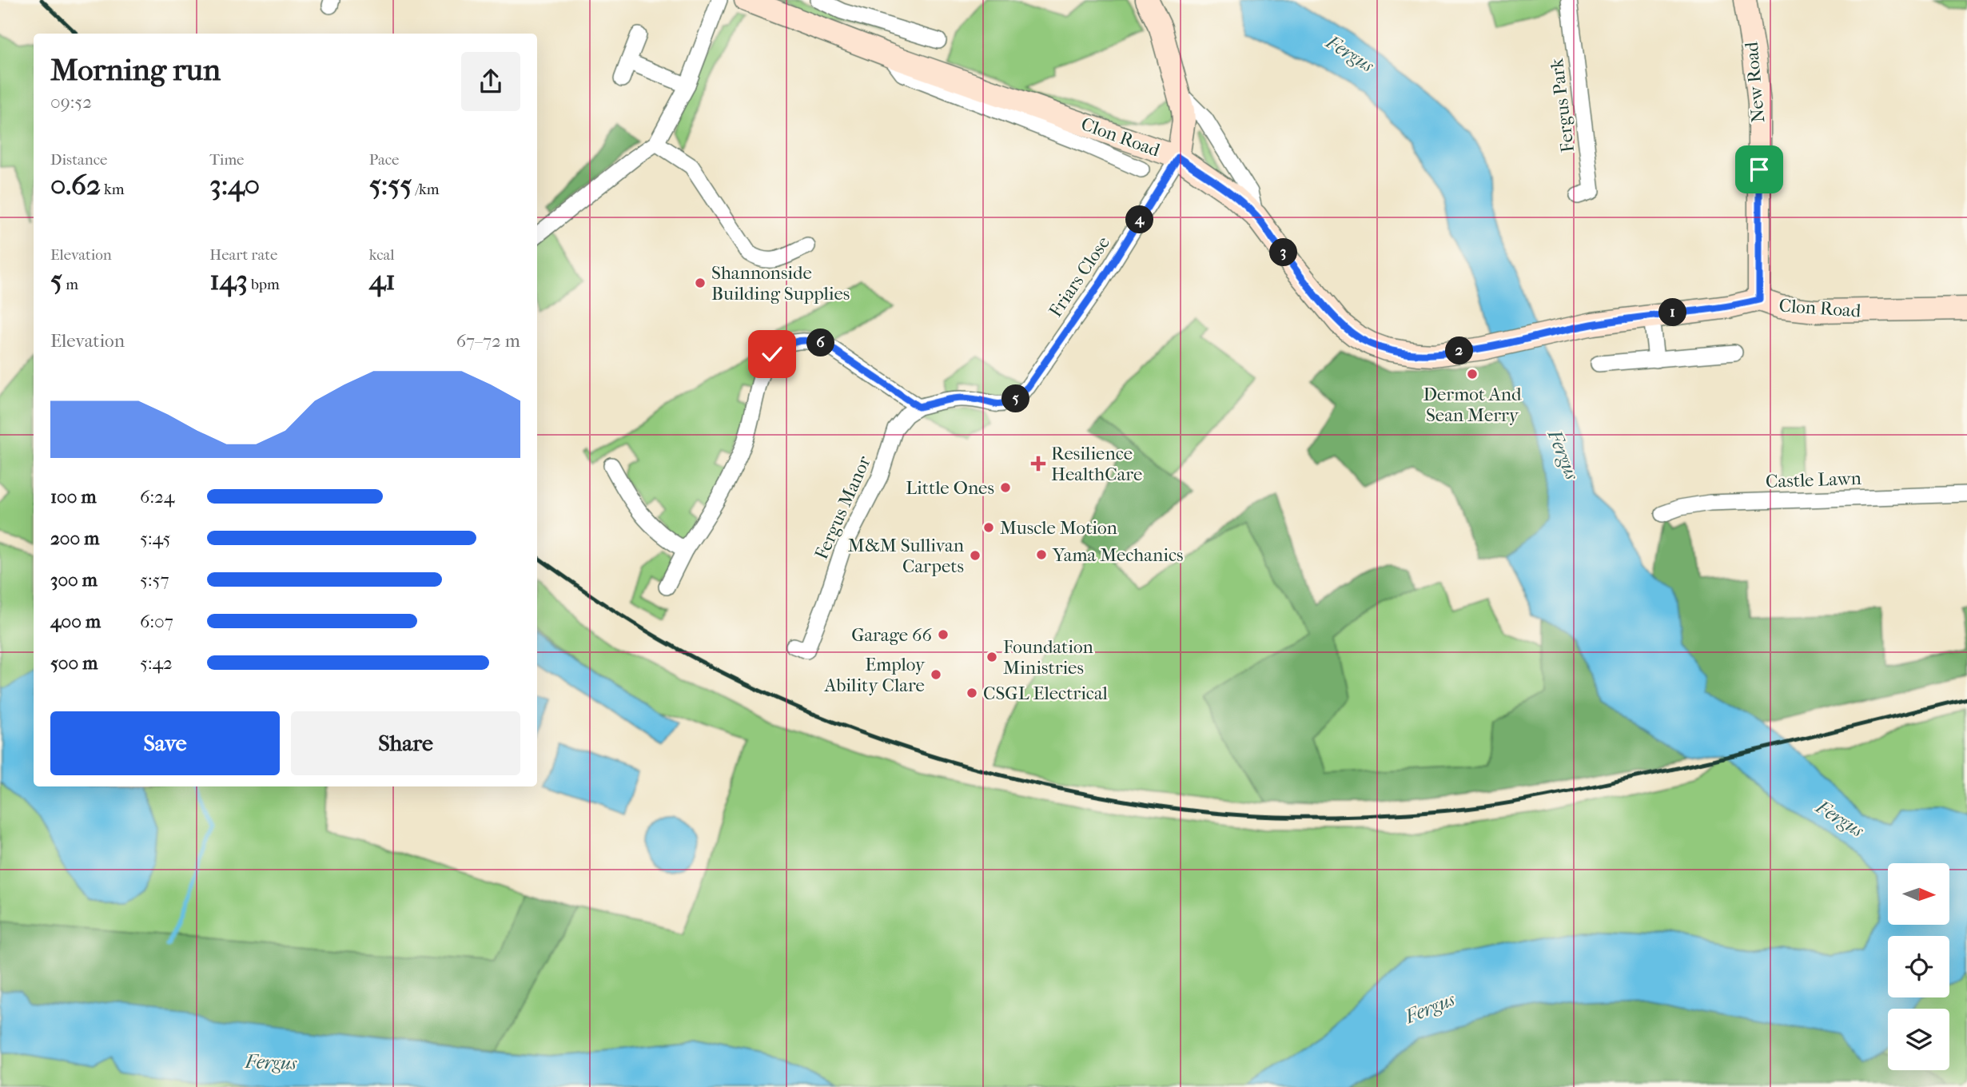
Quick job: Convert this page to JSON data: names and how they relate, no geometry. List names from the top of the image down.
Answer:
{
  "streets": {
    "main road": ["New Road", "Clon Road"],
    "street": [
      "Fergus Park",
      "Friars Close",
      "Castle Lawn",
      "Fergus Manor"
    ]
  },
  "crossings": [
    ["New Road", "Clon Road"],
    ["Clon Road", "Friars Close"],
    ["Friars Close", "Fergus Manor"]
  ],
  "water": ["Fergus"],
  "places": {
    "other": [
      "Shannonside Building Supplies",
      "Dermot And Sean Merry",
      "Little Ones",
      "Muscle Motion",
      "Yama Mechanics",
      "M&M Sullivan Carpets",
      "Garage 66",
      "Foundation Ministries",
      "Employ Ability Clare",
      "CSGL Electrical"
    ],
    "health": ["Resilience HealthCare"]
  },
  "north": "right",
  "page": {
    "heading": ["Morning run", "09:52"],
    "stats": [
      ["Distance", "0.62 km"],
      ["Time", "3:40"],
      ["Pace", "5:55 /km"],
      ["Elevation", "5 m"],
      ["Heart rate", "143 bpm"],
      ["kcal", "41"]
    ],
    "pins": [
      "4",
      "3",
      "1",
      "6",
      "2",
      "5"
    ],
    "chart": ["Elevation", "67–72 m"],
    "list": [
      {
        "name": "100 m",
        "note": "6:24"
      },
      {
        "name": "200 m",
        "note": "5:45"
      },
      {
        "name": "300 m",
        "note": "5:57"
      },
      {
        "name": "400 m",
        "note": "6:07"
      },
      {
        "name": "500 m",
        "note": "5:42"
      }
    ],
    "buttons": ["Save", "Share"]
  }
}
